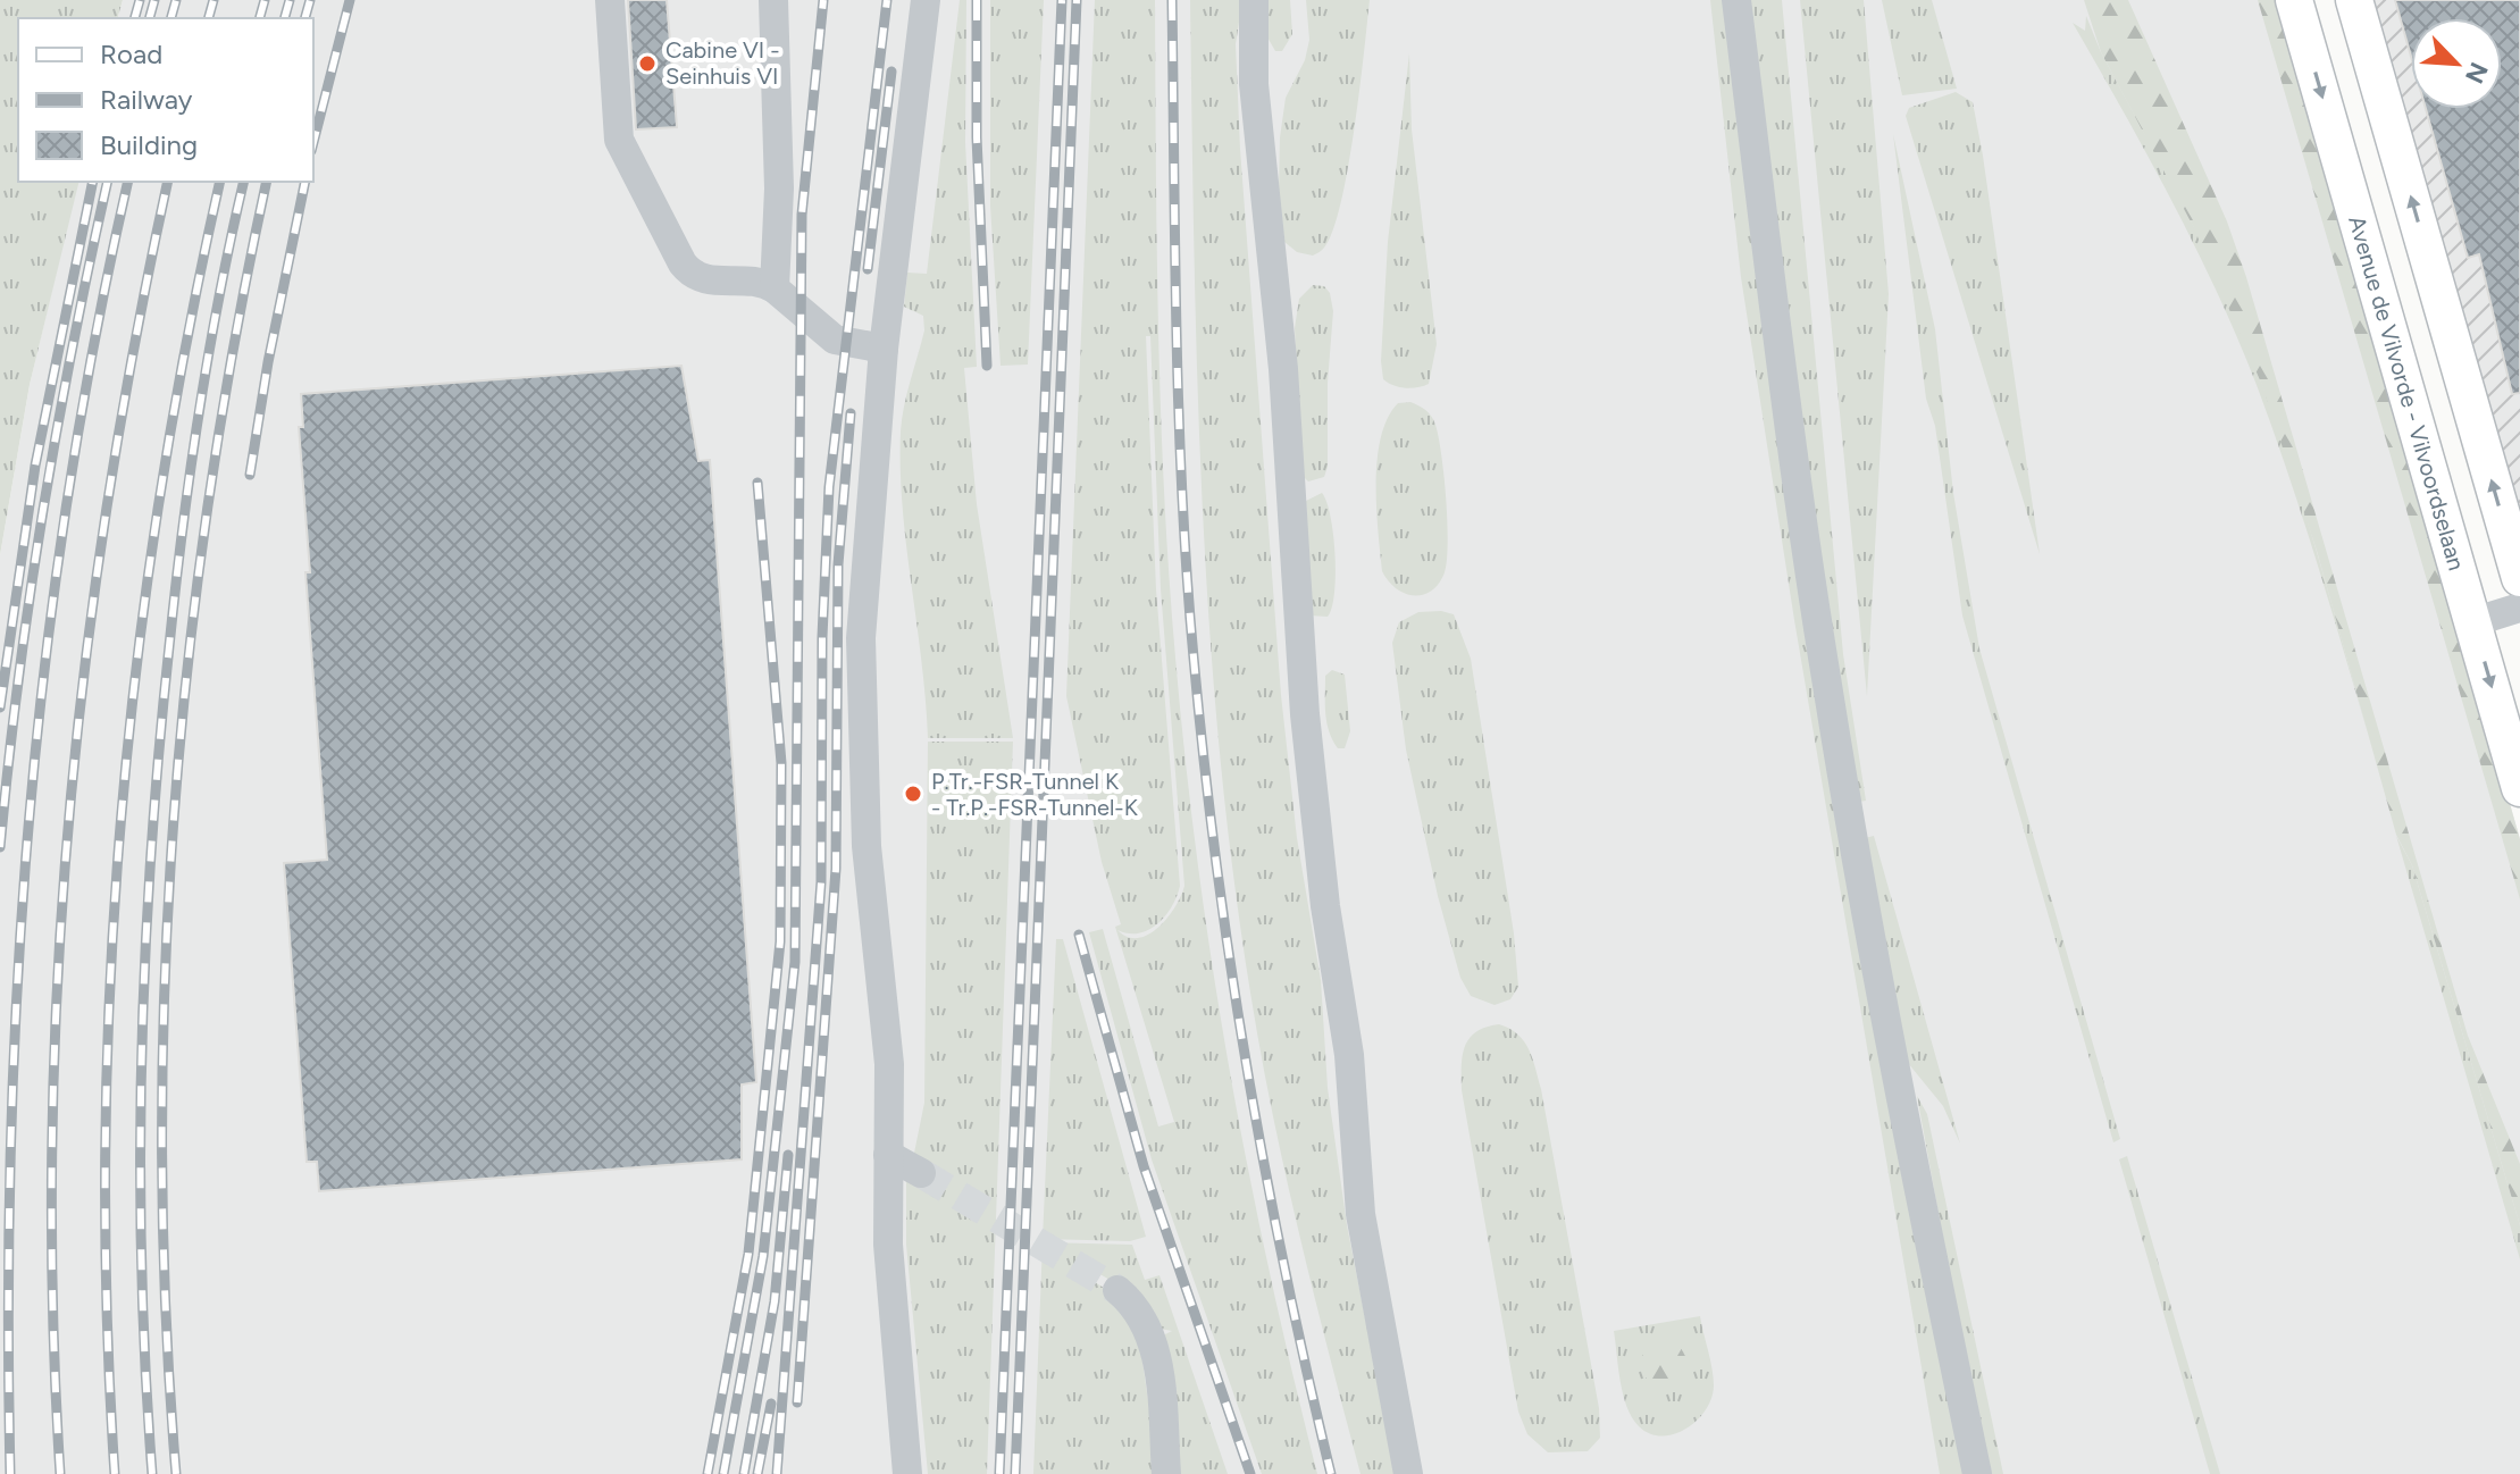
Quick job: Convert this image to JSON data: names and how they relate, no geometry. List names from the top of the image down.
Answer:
{
  "streets": {
    "main road": ["Avenue de Vilvorde - Vilvoordselaan"]
  },
  "places": ["Cabine VI - Seinhuis VI", "P.Tr.-FSR-Tunnel K - Tr.P.-FSR-Tunnel-K"],
  "legend": ["Road", "Railway", "Building"],
  "north": "bottom right"
}
